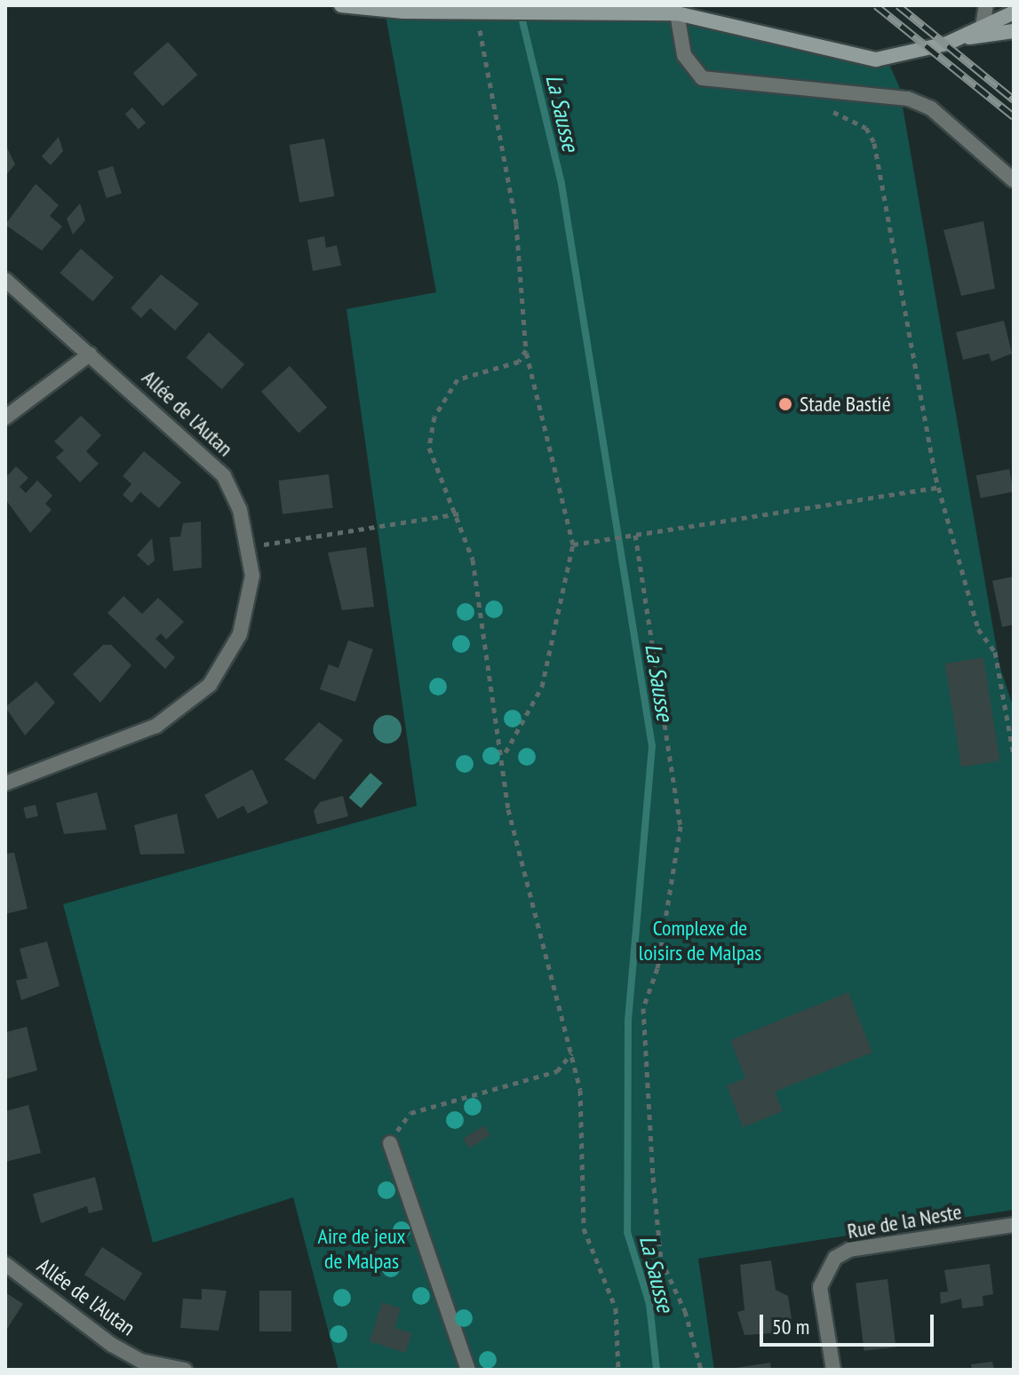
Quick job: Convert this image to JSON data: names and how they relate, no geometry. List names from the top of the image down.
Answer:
{
  "streets": {
    "street": ["Allée de l'Autan", "Rue de la Neste"]
  },
  "water": ["La Sausse"],
  "parks": ["Complexe de loisirs de Malpas", "Aire de jeux de Malpas"],
  "places": ["Stade Bastié"],
  "scale_bar": "50 m"
}
